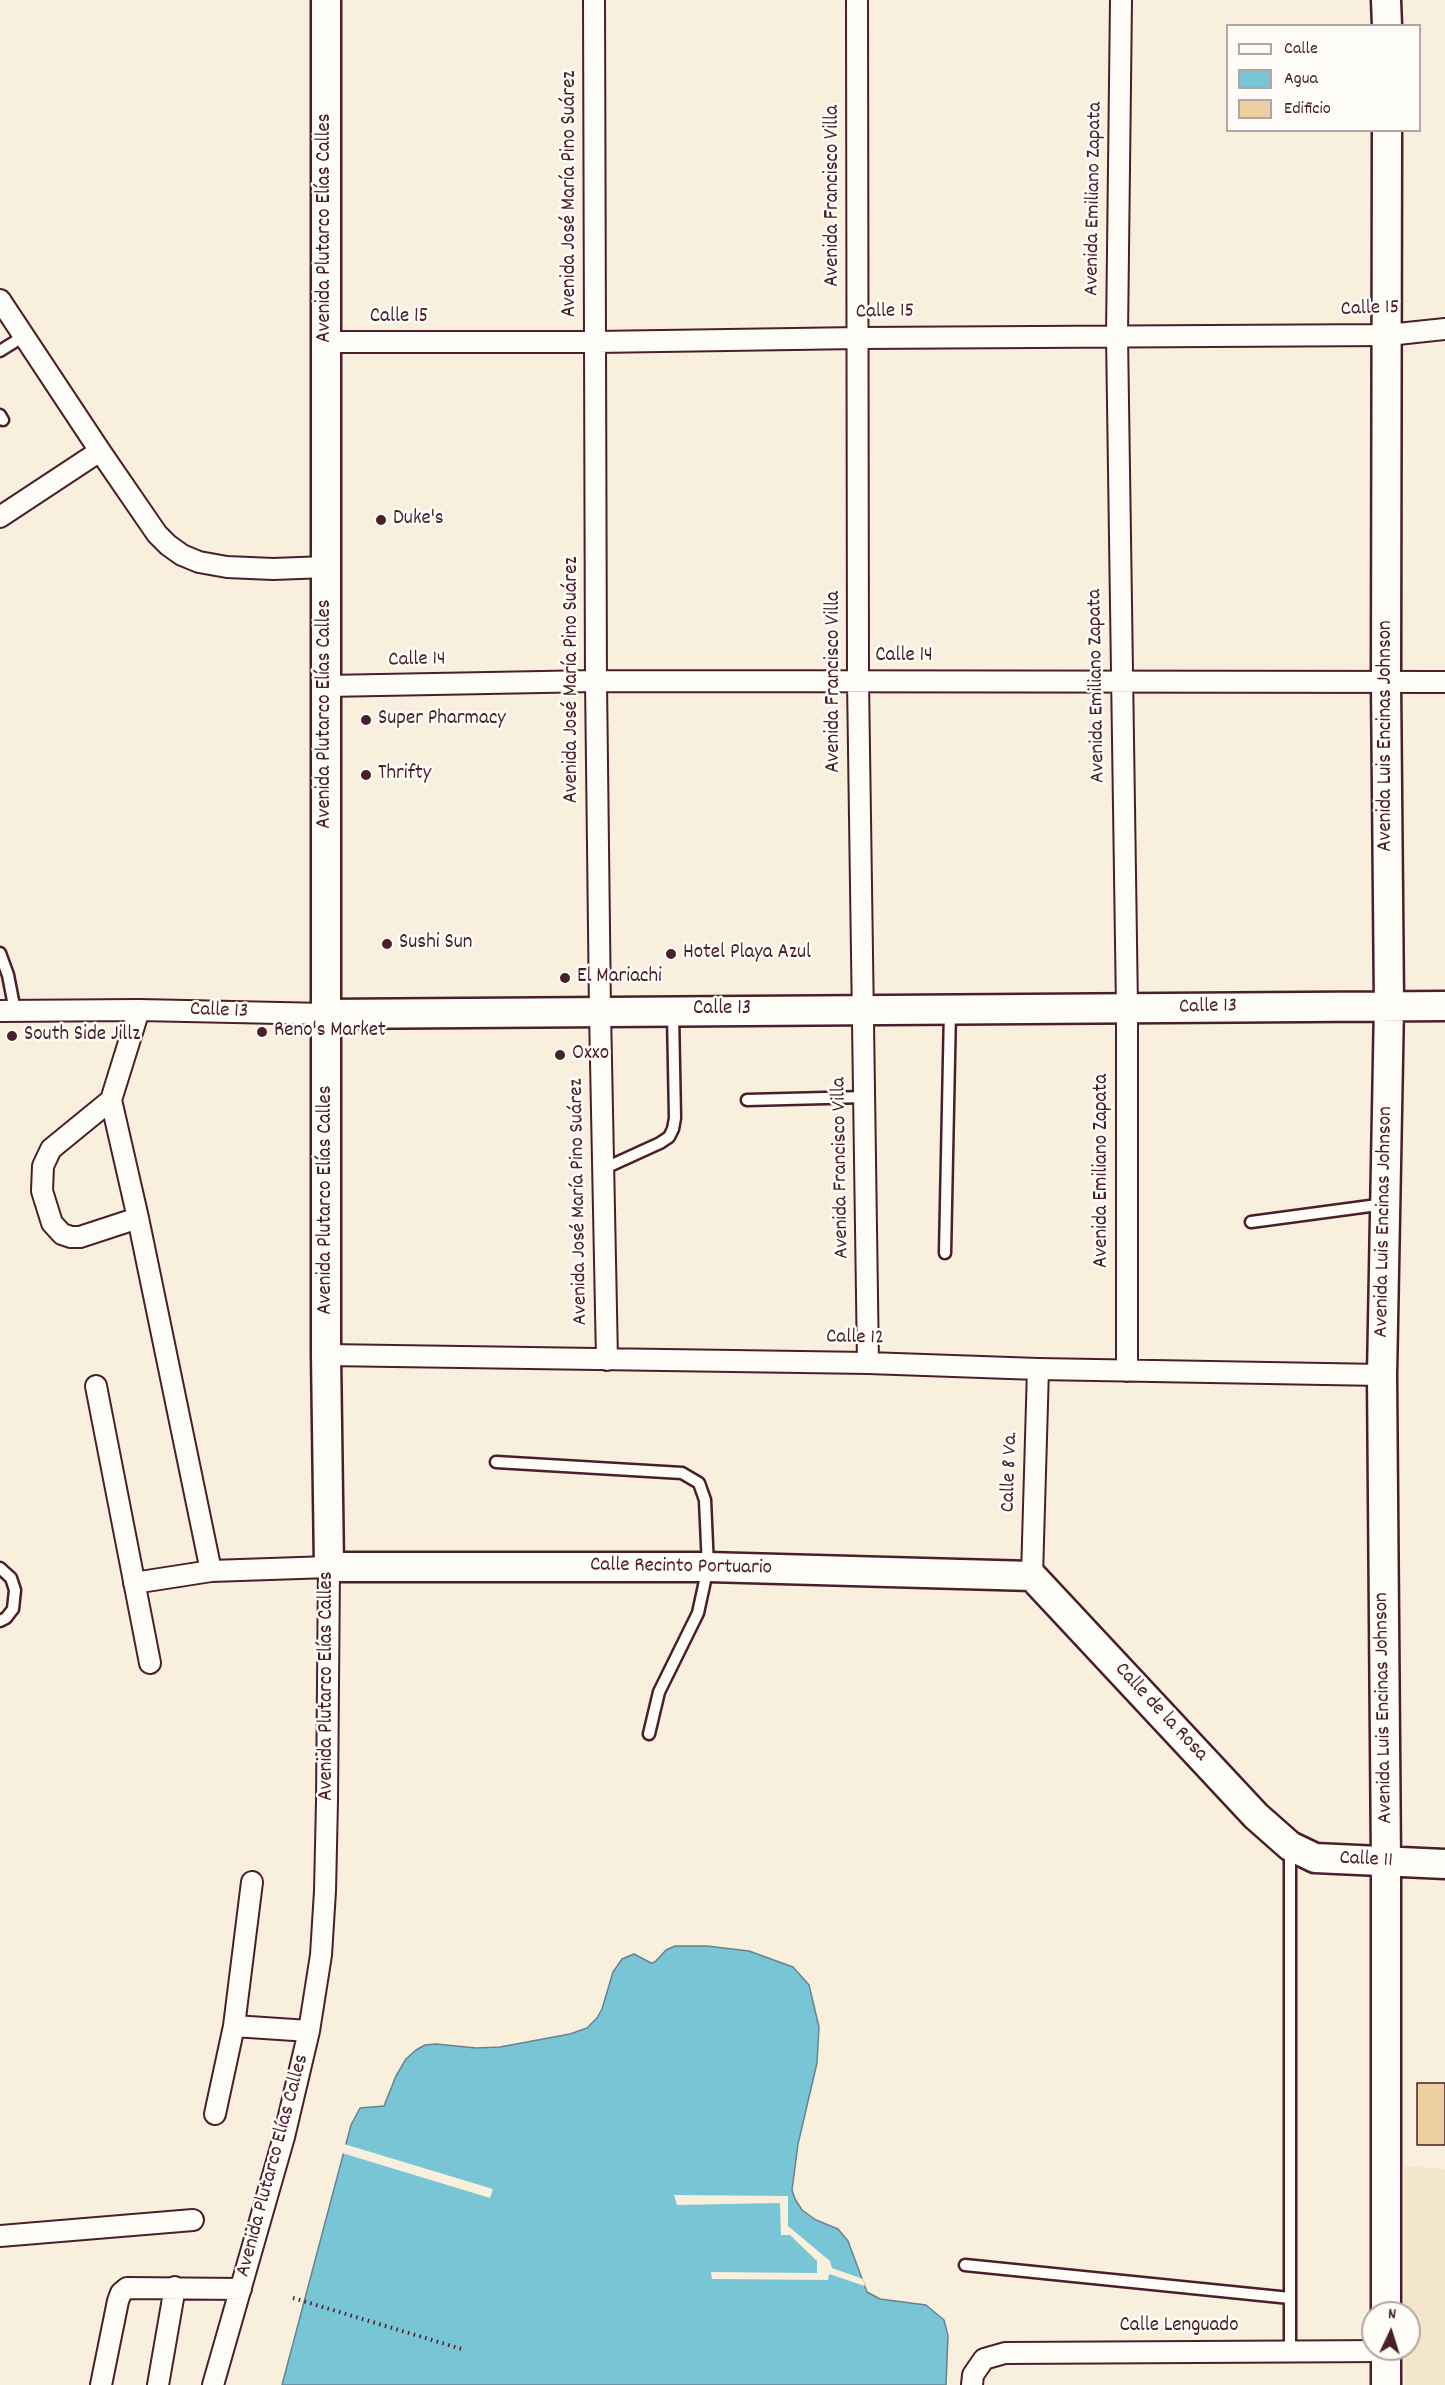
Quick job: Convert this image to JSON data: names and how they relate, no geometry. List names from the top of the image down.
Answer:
{
  "streets": {
    "street": [
      "Avenida José María Pino Suárez",
      "Avenida Francisco Villa",
      "Avenida Emiliano Zapata",
      "Avenida Plutarco Elías Calles",
      "Calle 15",
      "Calle 14",
      "Avenida Luis Encinas Johnson",
      "Calle 13",
      "Calle 12",
      "Calle 8 Va.",
      "Calle Recinto Portuario",
      "Calle de la Rosa",
      "Calle 11",
      "Calle Lenguado"
    ]
  },
  "crossings": [
    ["Avenida José María Pino Suárez", "Calle 15"],
    ["Avenida José María Pino Suárez", "Calle 14"],
    ["Avenida José María Pino Suárez", "Calle 13"],
    ["Avenida José María Pino Suárez", "Calle 12"],
    ["Avenida Francisco Villa", "Calle 15"],
    ["Avenida Francisco Villa", "Calle 14"],
    ["Avenida Francisco Villa", "Calle 13"],
    ["Avenida Francisco Villa", "Calle 12"],
    ["Avenida Emiliano Zapata", "Calle 15"],
    ["Avenida Emiliano Zapata", "Calle 14"],
    ["Avenida Emiliano Zapata", "Calle 13"],
    ["Avenida Emiliano Zapata", "Calle 12"],
    ["Avenida Plutarco Elías Calles", "Calle 15"],
    ["Avenida Plutarco Elías Calles", "Calle 14"],
    ["Avenida Plutarco Elías Calles", "Calle 13"],
    ["Avenida Plutarco Elías Calles", "Calle 12"],
    ["Avenida Plutarco Elías Calles", "Calle Recinto Portuario"],
    ["Calle 15", "Avenida Luis Encinas Johnson"],
    ["Calle 14", "Avenida Luis Encinas Johnson"],
    ["Avenida Luis Encinas Johnson", "Calle 13"],
    ["Avenida Luis Encinas Johnson", "Calle 12"],
    ["Avenida Luis Encinas Johnson", "Calle 11"],
    ["Calle 12", "Calle 8 Va."],
    ["Calle 8 Va.", "Calle Recinto Portuario"],
    ["Calle 8 Va.", "Calle de la Rosa"],
    ["Calle Recinto Portuario", "Calle de la Rosa"],
    ["Calle de la Rosa", "Calle 11"]
  ],
  "places": [
    "Duke's",
    "Super Pharmacy",
    "Thrifty",
    "Sushi Sun",
    "Hotel Playa Azul",
    "El Mariachi",
    "Reno's Market",
    "South Side Jillz",
    "Oxxo"
  ],
  "legend": ["Calle", "Agua", "Edificio"],
  "north": "top"
}
